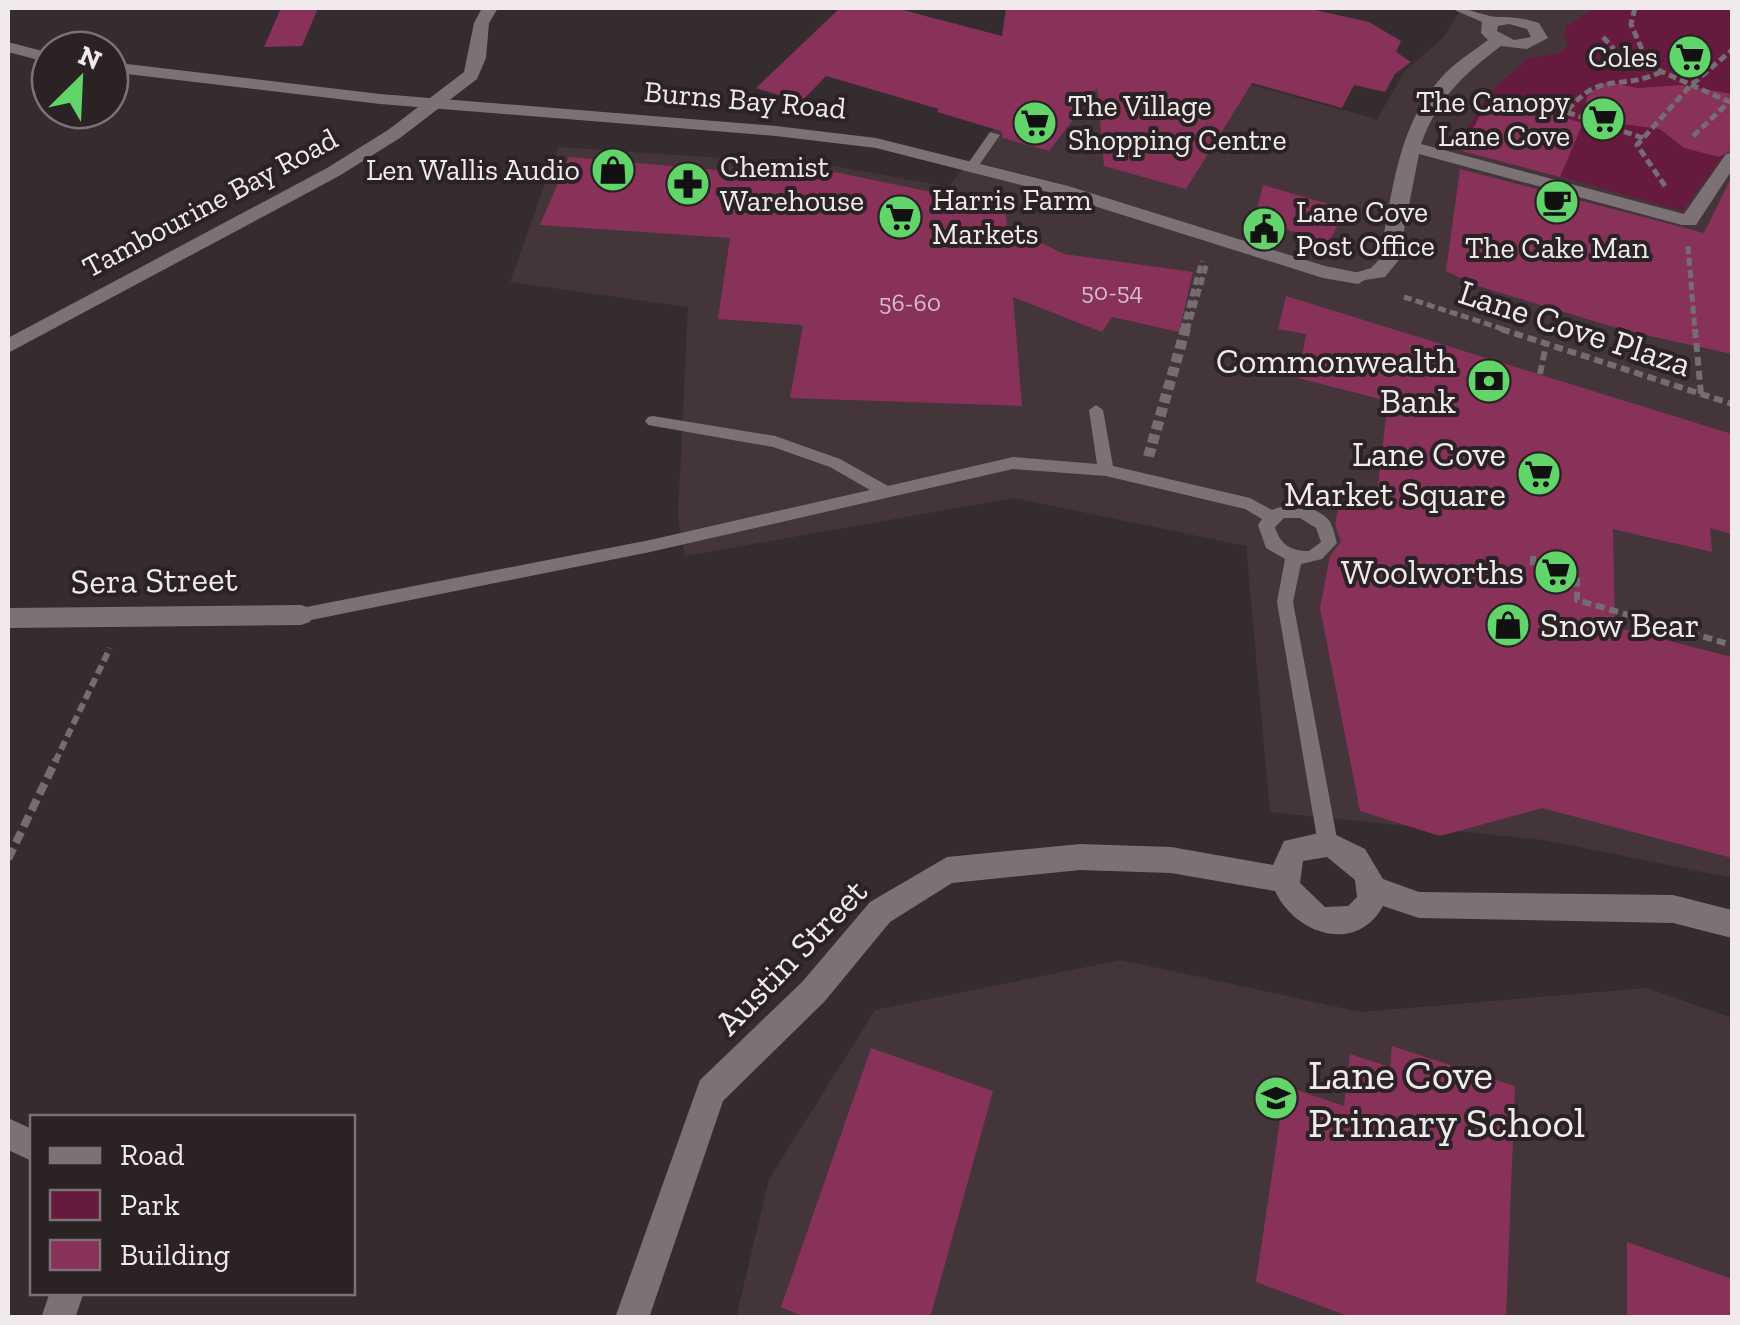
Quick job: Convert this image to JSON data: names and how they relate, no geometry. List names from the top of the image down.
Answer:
{
  "streets": {
    "street": [
      "Burns Bay Road",
      "Tambourine Bay Road",
      "Sera Street",
      "Austin Street"
    ],
    "path": ["Lane Cove Plaza"]
  },
  "crossings": [
    ["Burns Bay Road", "Tambourine Bay Road"]
  ],
  "places": {
    "supermarket": [
      "Coles",
      "The Canopy Lane Cove",
      "The Village Shopping Centre",
      "Harris Farm Markets",
      "Lane Cove Market Square",
      "Woolworths"
    ],
    "shop": ["Len Wallis Audio", "Snow Bear"],
    "pharmacy": ["Chemist Warehouse"],
    "cafe": ["The Cake Man"],
    "public building": ["Lane Cove Post Office"],
    "bank": ["Commonwealth Bank"],
    "school or university": ["Lane Cove Primary School"]
  },
  "house_numbers": ["50-54", "56-60"],
  "legend": ["Road", "Park", "Building"],
  "north": "top right"
}
